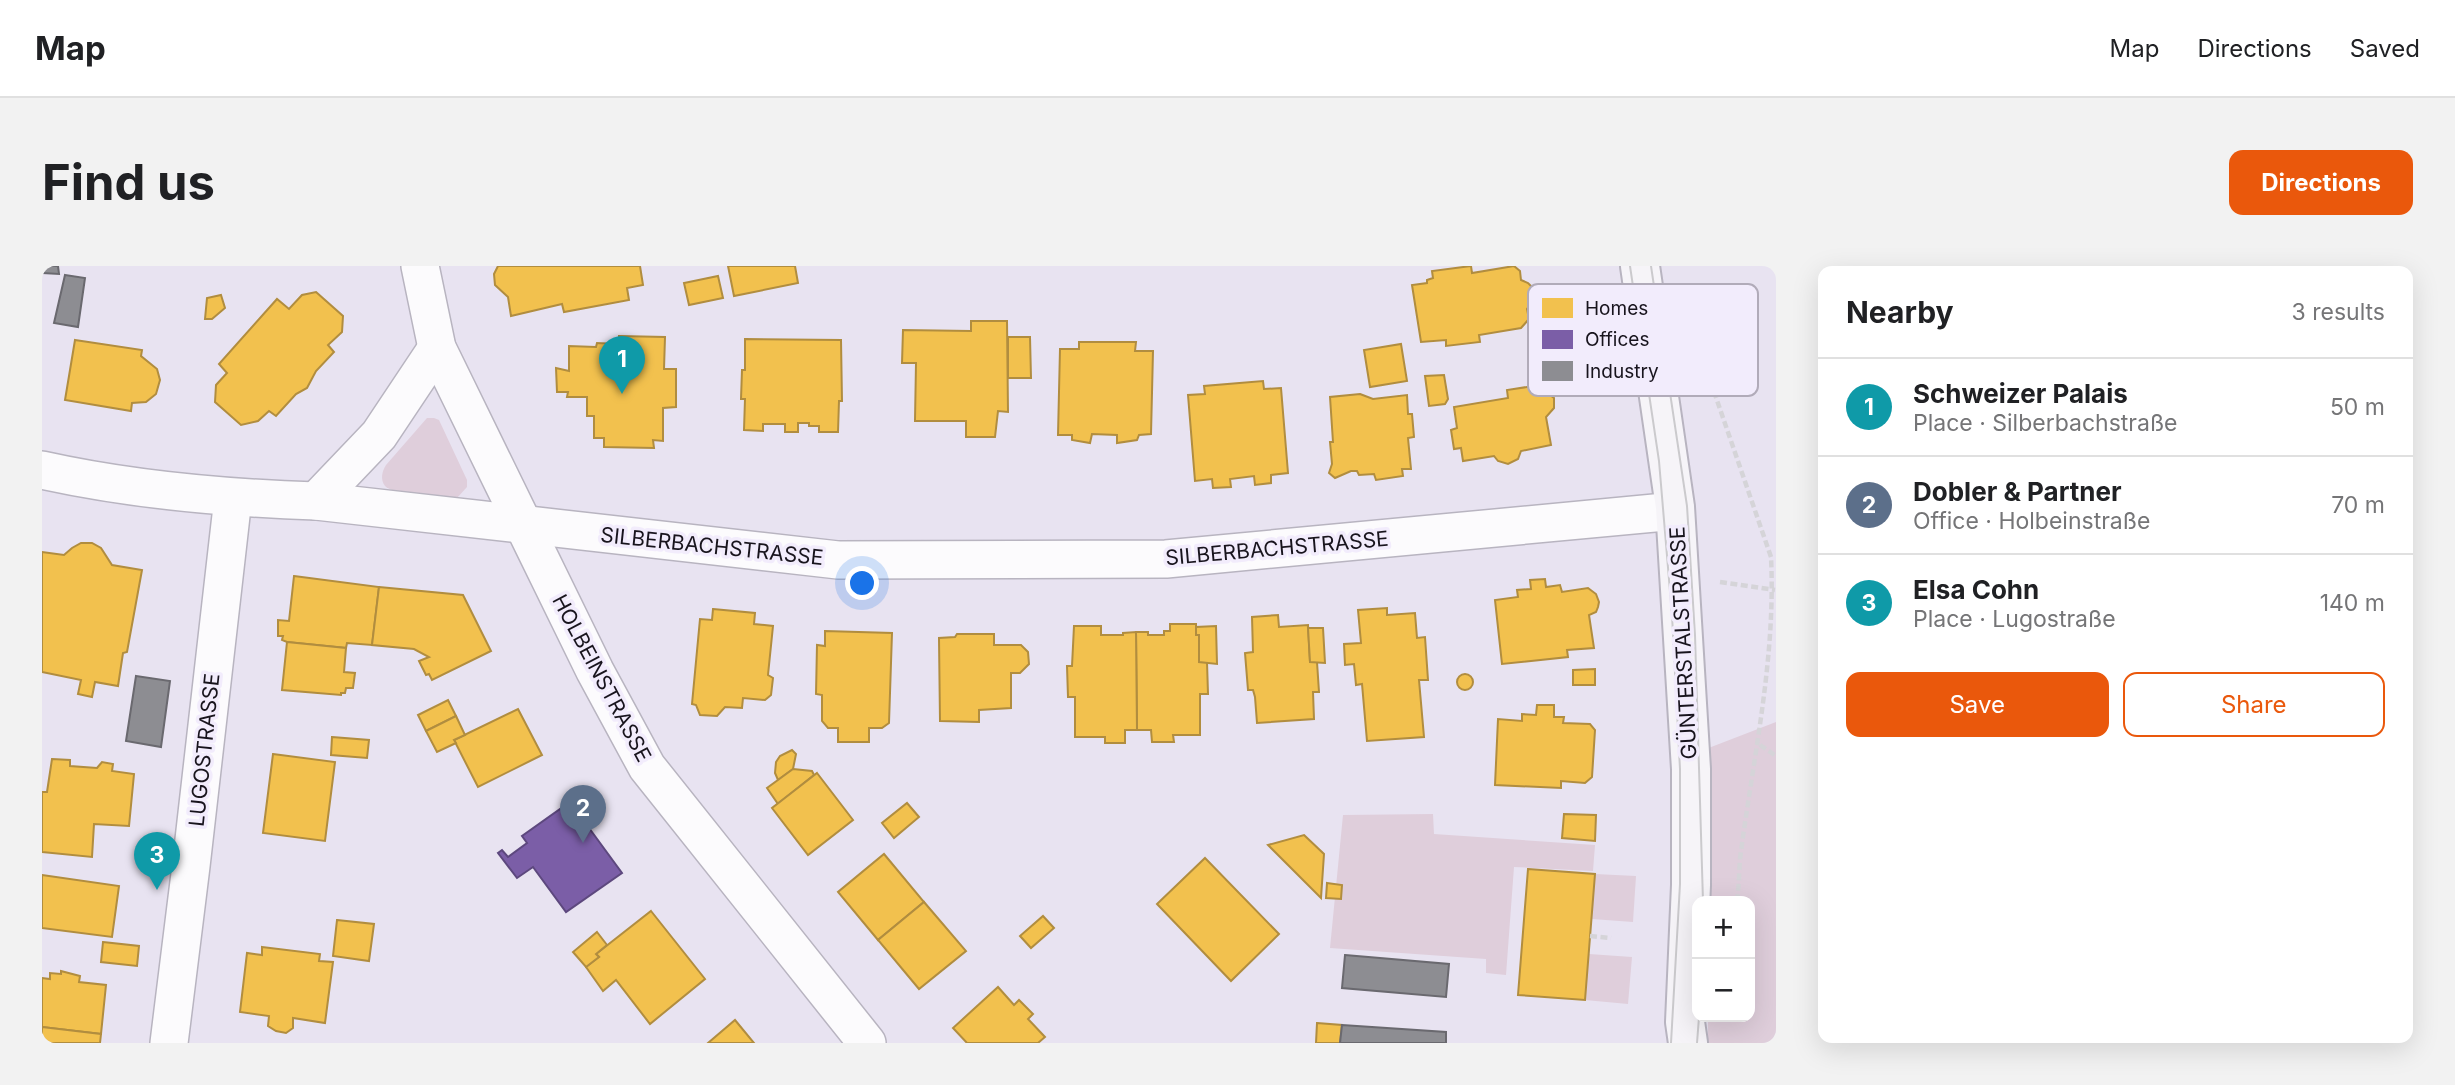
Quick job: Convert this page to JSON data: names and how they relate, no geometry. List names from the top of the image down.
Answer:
{
  "streets": {
    "main road": ["GÜNTERSTALSTRASSE"],
    "street": ["SILBERBACHSTRASSE", "HOLBEINSTRASSE", "LUGOSTRASSE"]
  },
  "crossings": [
    ["SILBERBACHSTRASSE", "GÜNTERSTALSTRASSE"],
    ["SILBERBACHSTRASSE", "HOLBEINSTRASSE"],
    ["SILBERBACHSTRASSE", "LUGOSTRASSE"]
  ],
  "legend": ["Homes", "Offices", "Industry"],
  "page": {
    "header": "Map",
    "nav": ["Map", "Directions", "Saved"],
    "buttons": [
      "Directions",
      ["Save", "Share"]
    ],
    "title": "Find us",
    "heading": ["Nearby", "3 results"],
    "pins": ["1", "2", "3"],
    "list": [
      {
        "mark": "1",
        "name": "Schweizer Palais",
        "note": "Place · Silberbachstraße",
        "value": "50 m"
      },
      {
        "mark": "2",
        "name": "Dobler & Partner",
        "note": "Office · Holbeinstraße",
        "value": "70 m"
      },
      {
        "mark": "3",
        "name": "Elsa Cohn",
        "note": "Place · Lugostraße",
        "value": "140 m"
      }
    ],
    "map_buttons": ["+", "−"]
  }
}
